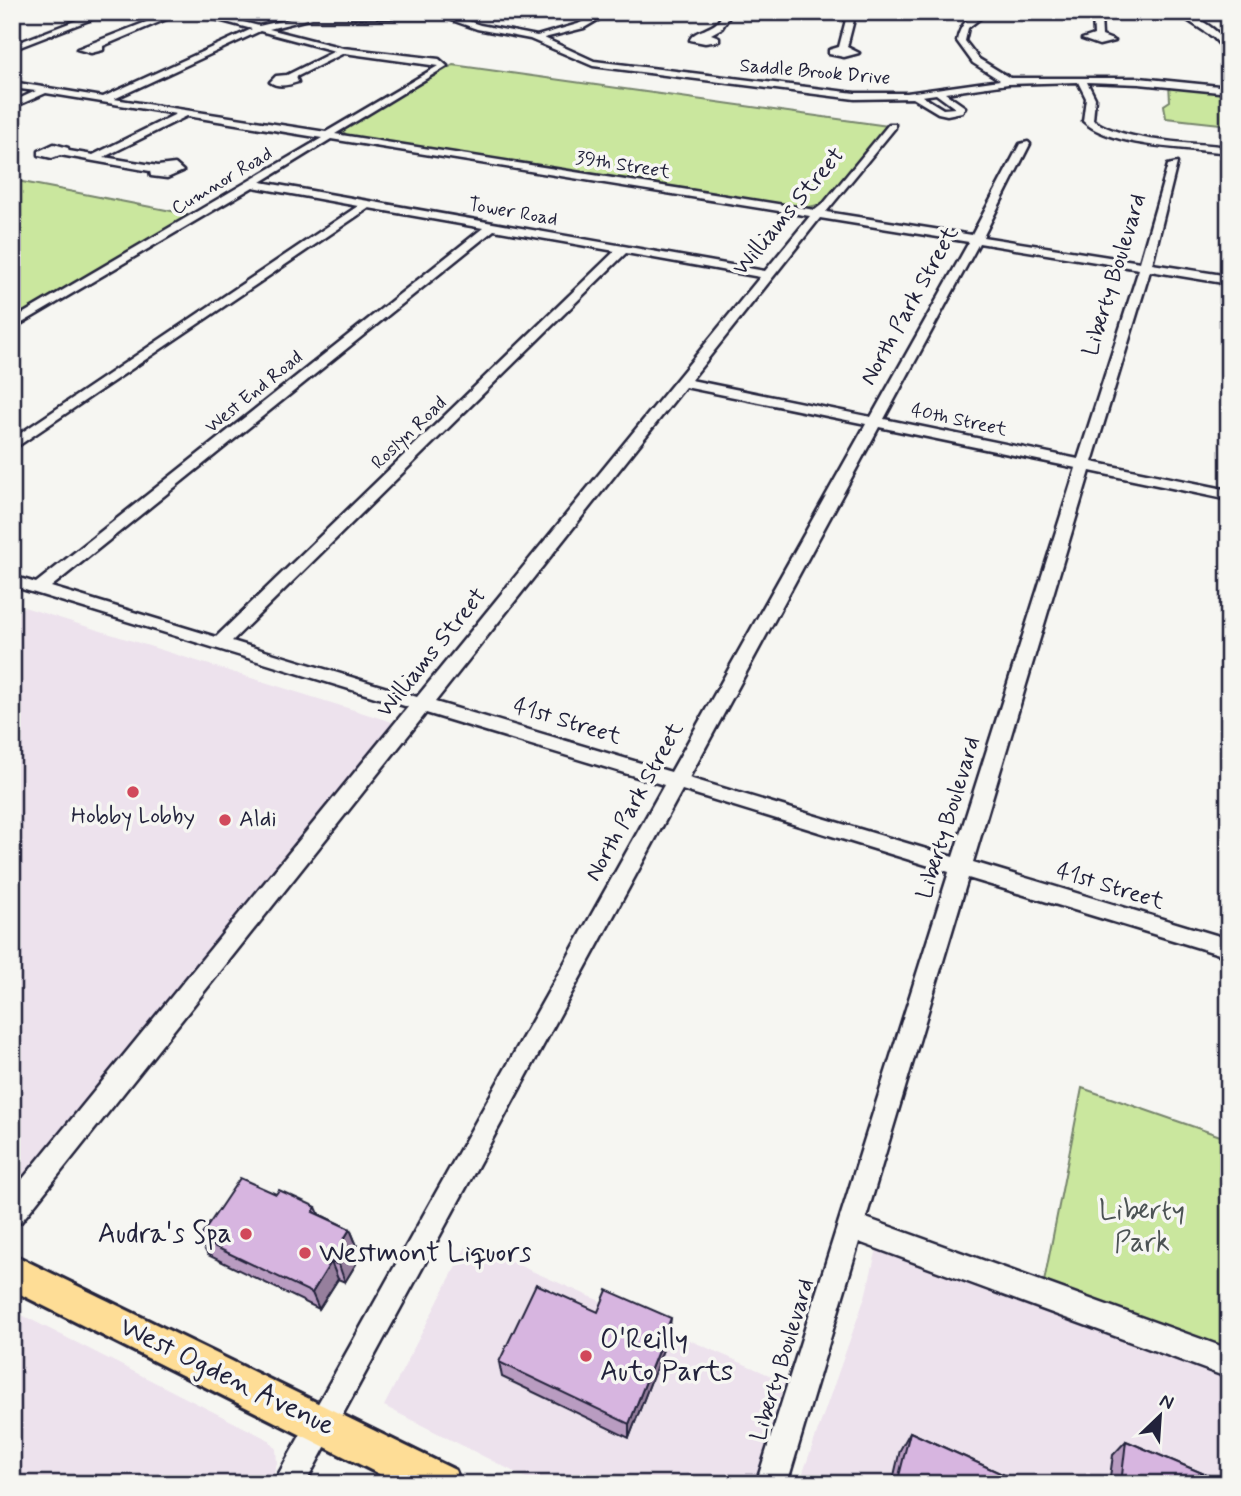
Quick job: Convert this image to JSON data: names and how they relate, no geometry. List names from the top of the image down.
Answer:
{
  "streets": {
    "main road": ["West Ogden Avenue"],
    "street": [
      "Saddle Brook Drive",
      "39th Street",
      "Cumnor Road",
      "Tower Road",
      "Williams Street",
      "Liberty Boulevard",
      "North Park Street",
      "West End Road",
      "40th Street",
      "Roslyn Road",
      "41st Street"
    ]
  },
  "crossings": [
    ["39th Street", "Cumnor Road"],
    ["39th Street", "Williams Street"],
    ["39th Street", "Liberty Boulevard"],
    ["39th Street", "North Park Street"],
    ["Cumnor Road", "Tower Road"],
    ["Tower Road", "Williams Street"],
    ["Tower Road", "West End Road"],
    ["Tower Road", "Roslyn Road"],
    ["Williams Street", "40th Street"],
    ["Williams Street", "41st Street"],
    ["Liberty Boulevard", "40th Street"],
    ["Liberty Boulevard", "41st Street"],
    ["North Park Street", "40th Street"],
    ["North Park Street", "41st Street"],
    ["North Park Street", "West Ogden Avenue"],
    ["West End Road", "41st Street"],
    ["Roslyn Road", "41st Street"]
  ],
  "parks": ["Liberty Park"],
  "places": [
    "Hobby Lobby",
    "Aldi",
    "Audra's Spa",
    "Westmont Liquors",
    "O'Reilly Auto Parts"
  ],
  "north": "top right"
}
